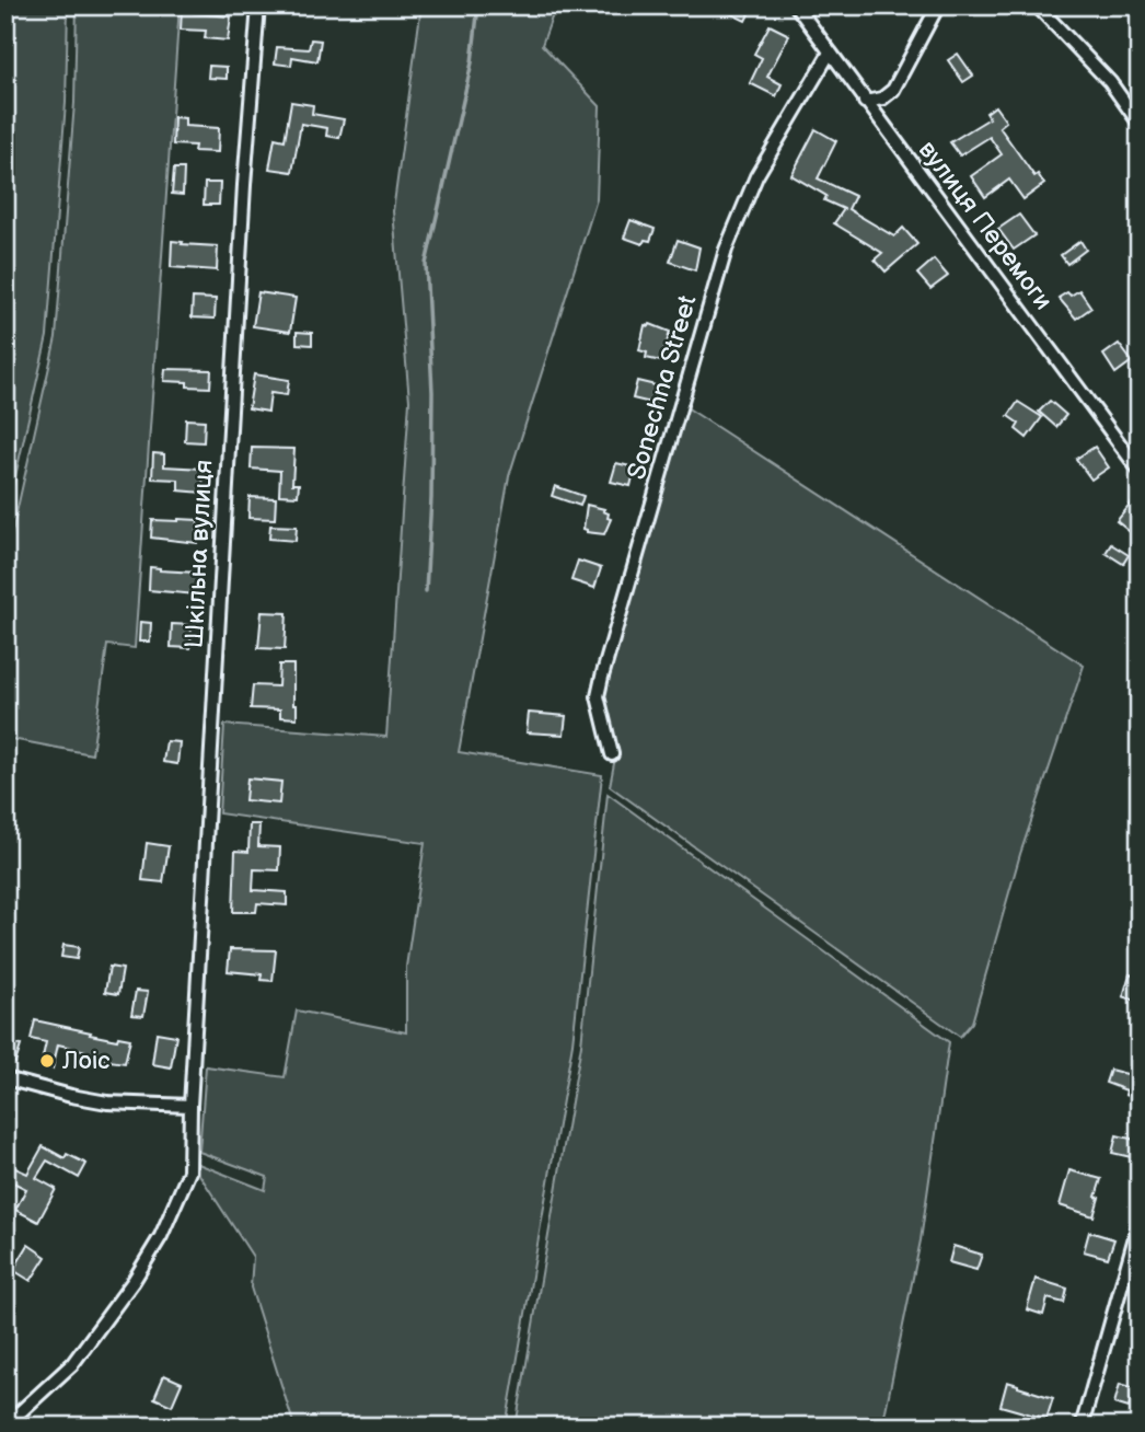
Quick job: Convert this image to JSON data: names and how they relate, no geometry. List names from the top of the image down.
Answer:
{
  "streets": {
    "street": ["вулиця Перемоги", "Sonechna Street", "Шкільна вулиця"]
  },
  "crossings": [
    ["вулиця Перемоги", "Sonechna Street"]
  ],
  "places": ["Лоіс"]
}
